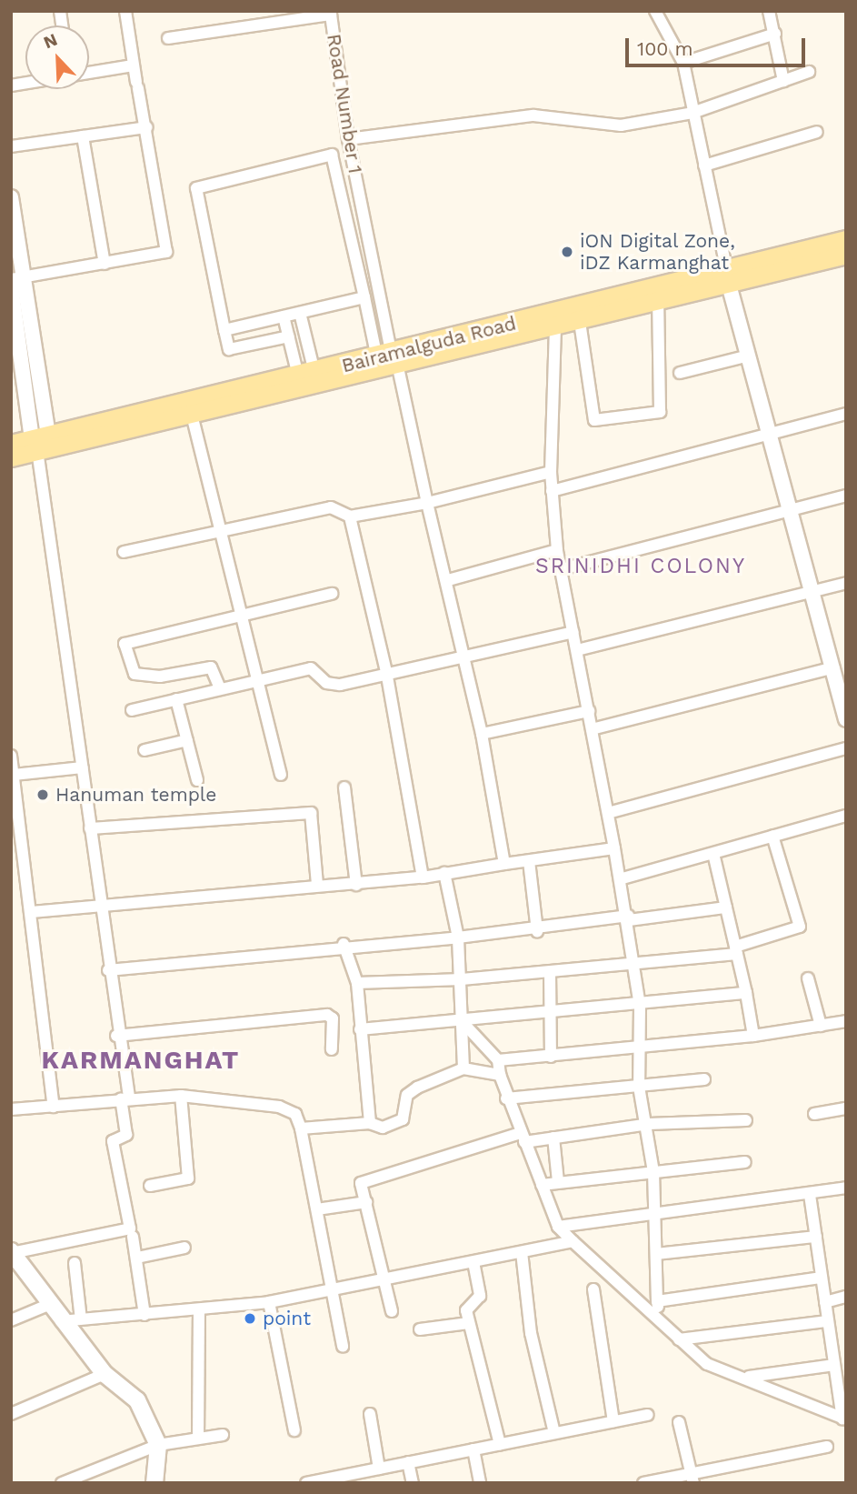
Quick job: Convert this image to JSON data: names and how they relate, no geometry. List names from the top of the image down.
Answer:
{
  "streets": {
    "main road": ["Bairamalguda Road"],
    "street": ["Road Number 1"]
  },
  "crossings": [
    ["Road Number 1", "Bairamalguda Road"]
  ],
  "districts": ["SRINIDHI COLONY", "KARMANGHAT"],
  "places": ["iON Digital Zone, iDZ Karmanghat", "Hanuman temple", "point"],
  "scale_bar": "100 m",
  "north": "top left"
}
